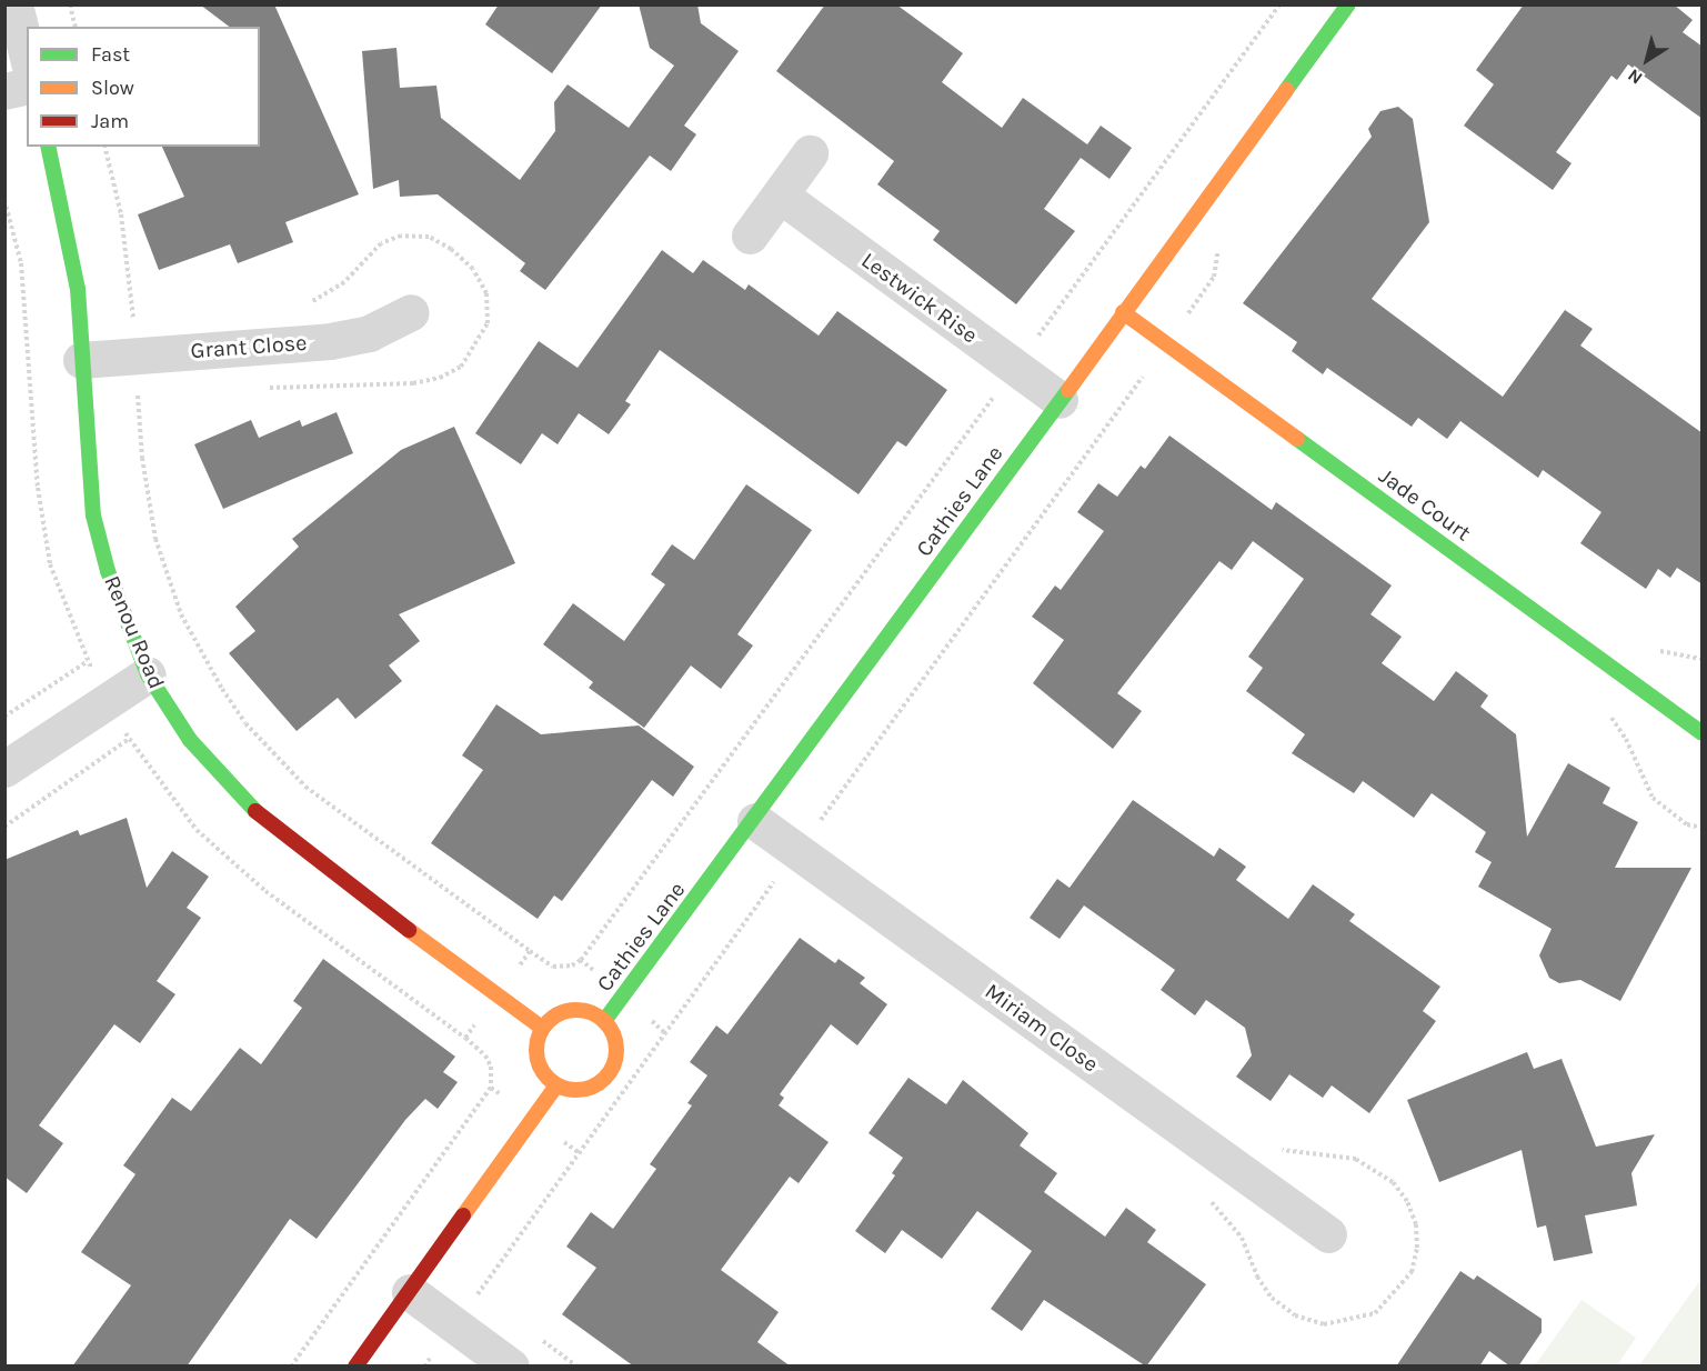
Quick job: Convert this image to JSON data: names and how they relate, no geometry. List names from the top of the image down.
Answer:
{
  "streets": {
    "street": [
      "Lestwick Rise",
      "Grant Close",
      "Cathies Lane",
      "Jade Court",
      "Renou Road",
      "Miriam Close"
    ]
  },
  "crossings": [
    ["Lestwick Rise", "Cathies Lane"],
    ["Grant Close", "Renou Road"],
    ["Cathies Lane", "Jade Court"],
    ["Cathies Lane", "Renou Road"],
    ["Cathies Lane", "Miriam Close"]
  ],
  "legend": ["Fast", "Slow", "Jam"],
  "north": "bottom left"
}
